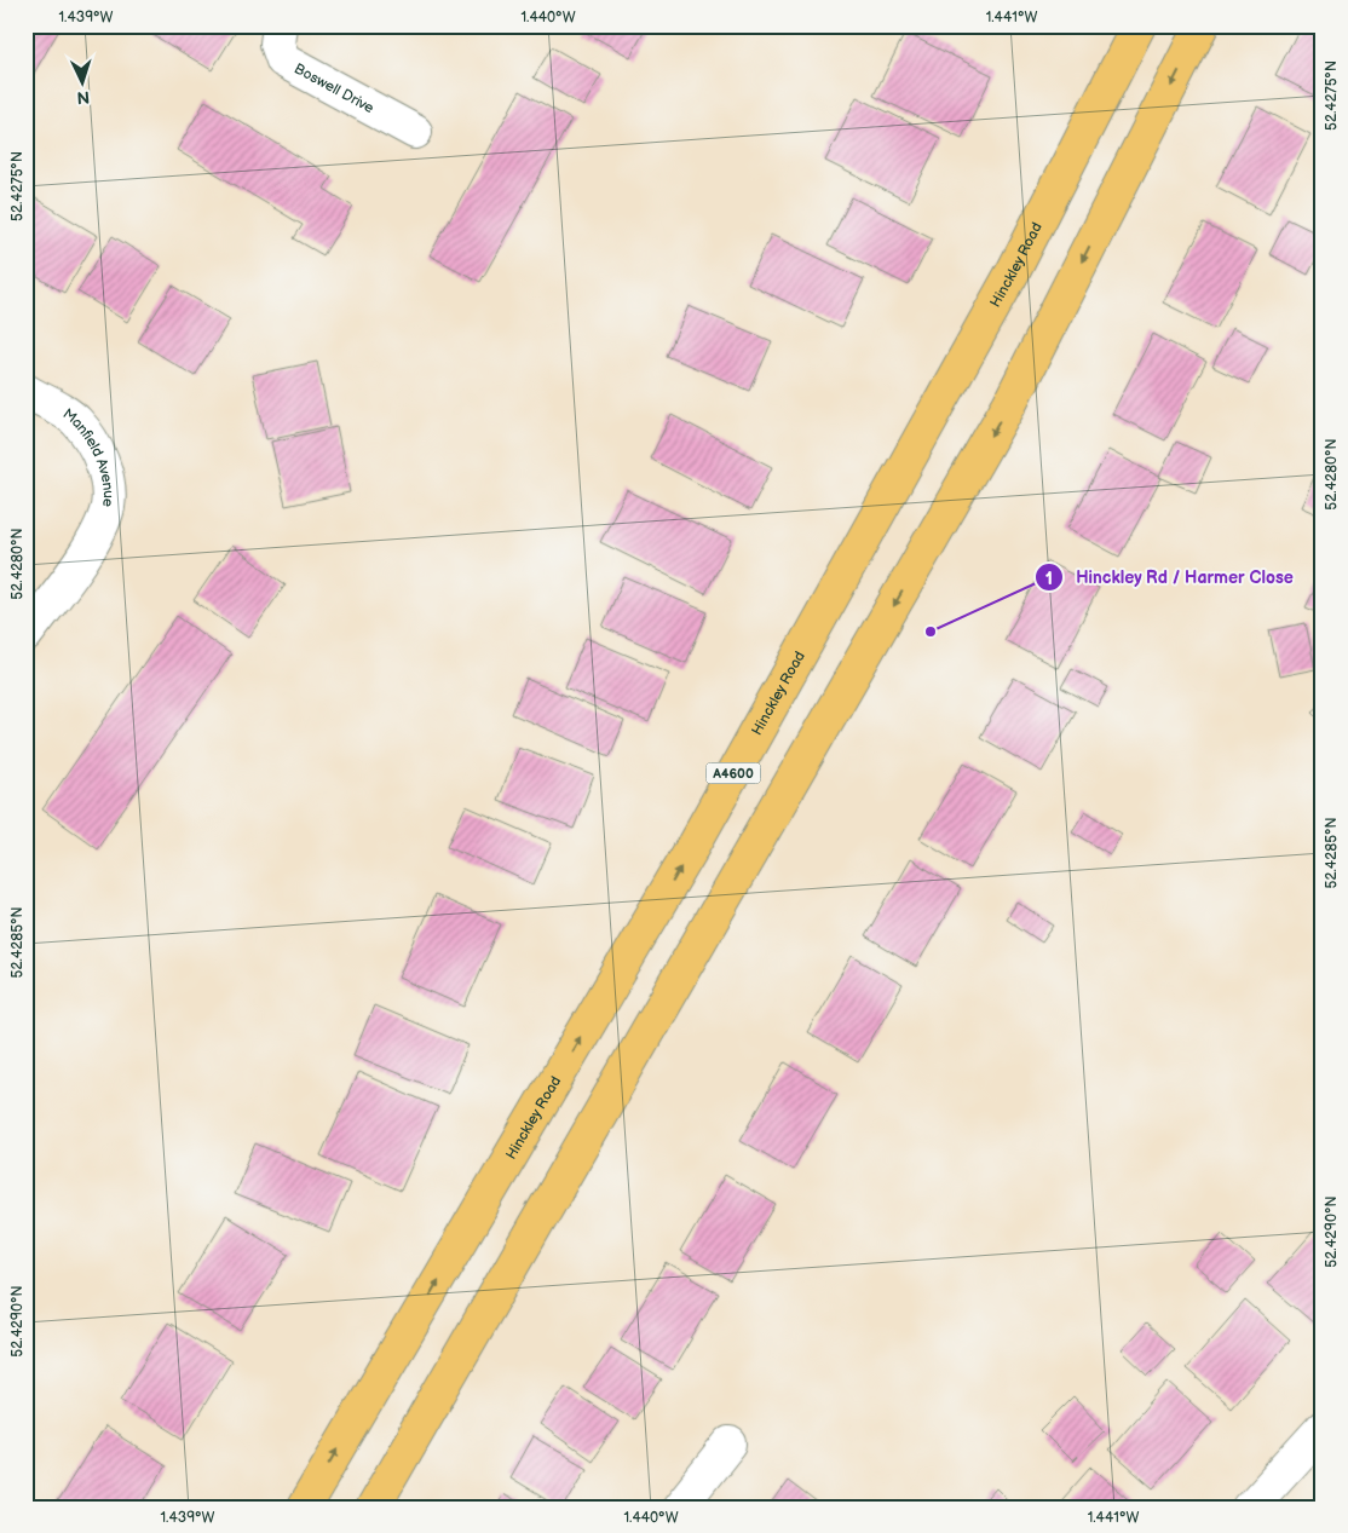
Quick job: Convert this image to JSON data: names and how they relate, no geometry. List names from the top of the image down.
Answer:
{
  "streets": {
    "highway": ["Hinckley Road", "A4600"],
    "street": ["Boswell Drive", "Manfield Avenue"]
  },
  "places": ["Hinckley Rd / Harmer Close"],
  "north": "bottom",
  "coordinates": [
    "1.439°W",
    "1.440°W",
    "1.441°W",
    "52.4275°N",
    "52.4280°N",
    "52.4285°N",
    "52.4290°N"
  ]
}
